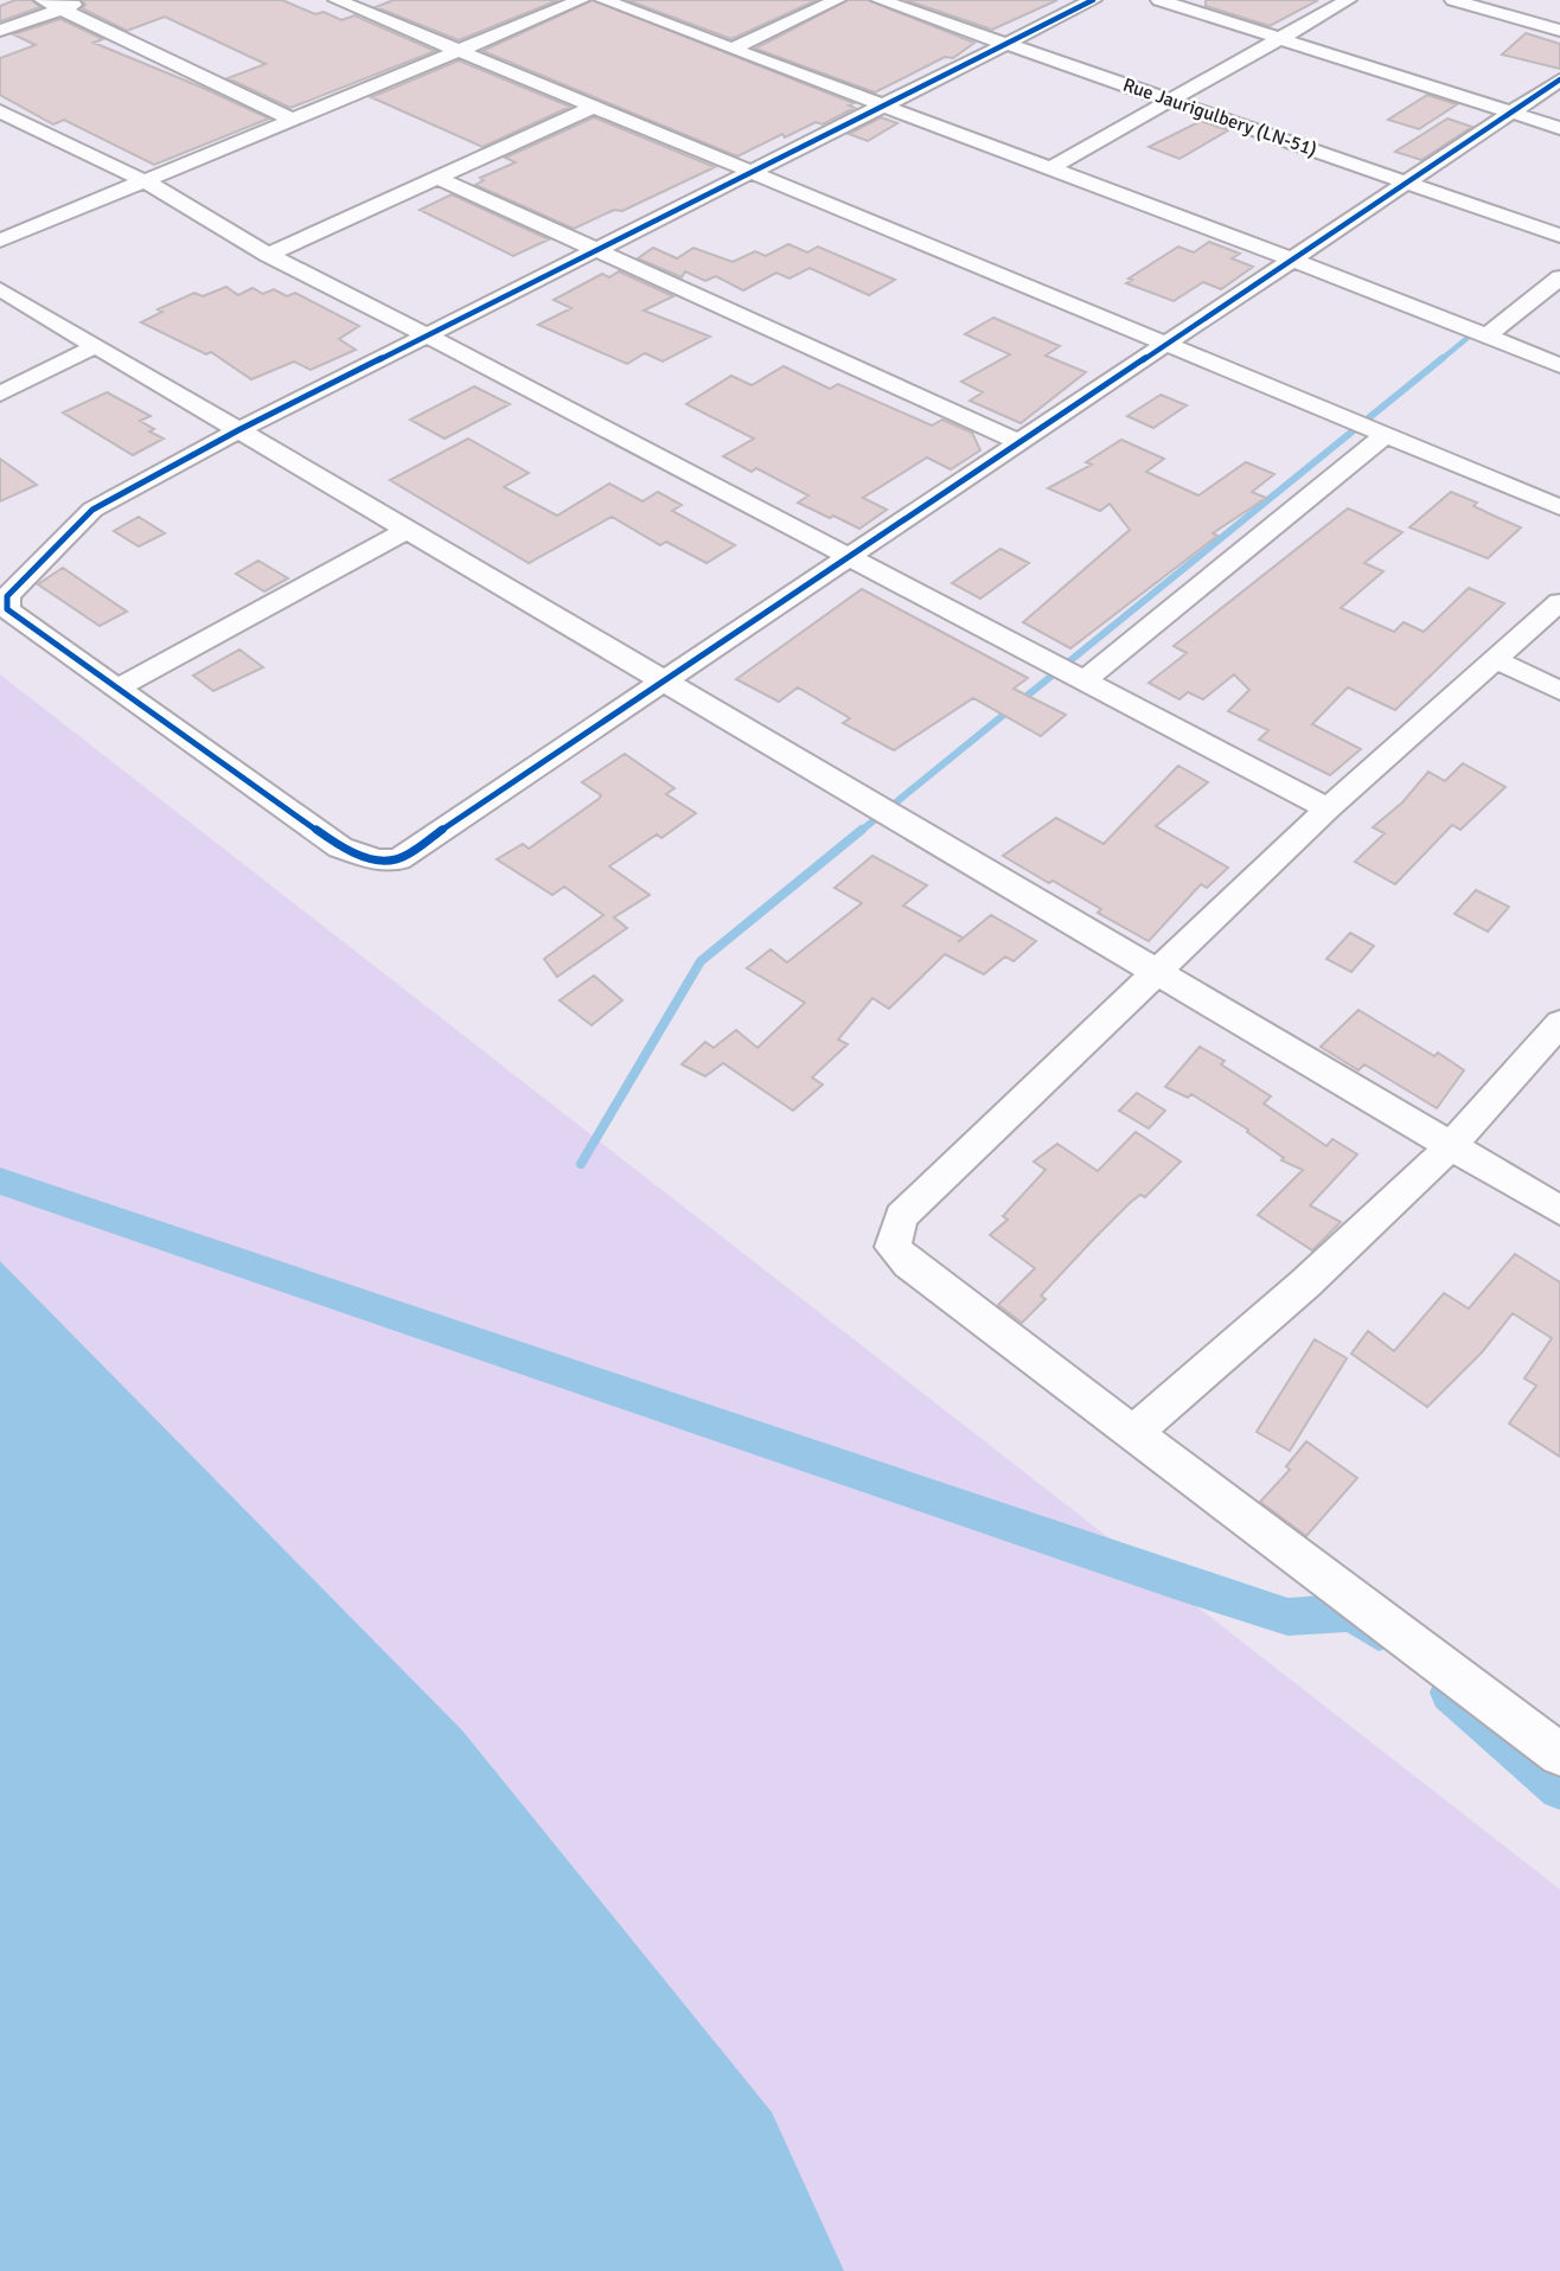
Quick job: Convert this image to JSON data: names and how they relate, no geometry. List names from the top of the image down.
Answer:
{
  "streets": {
    "street": ["Rue Jaurigulbery (LN-51)"]
  }
}
